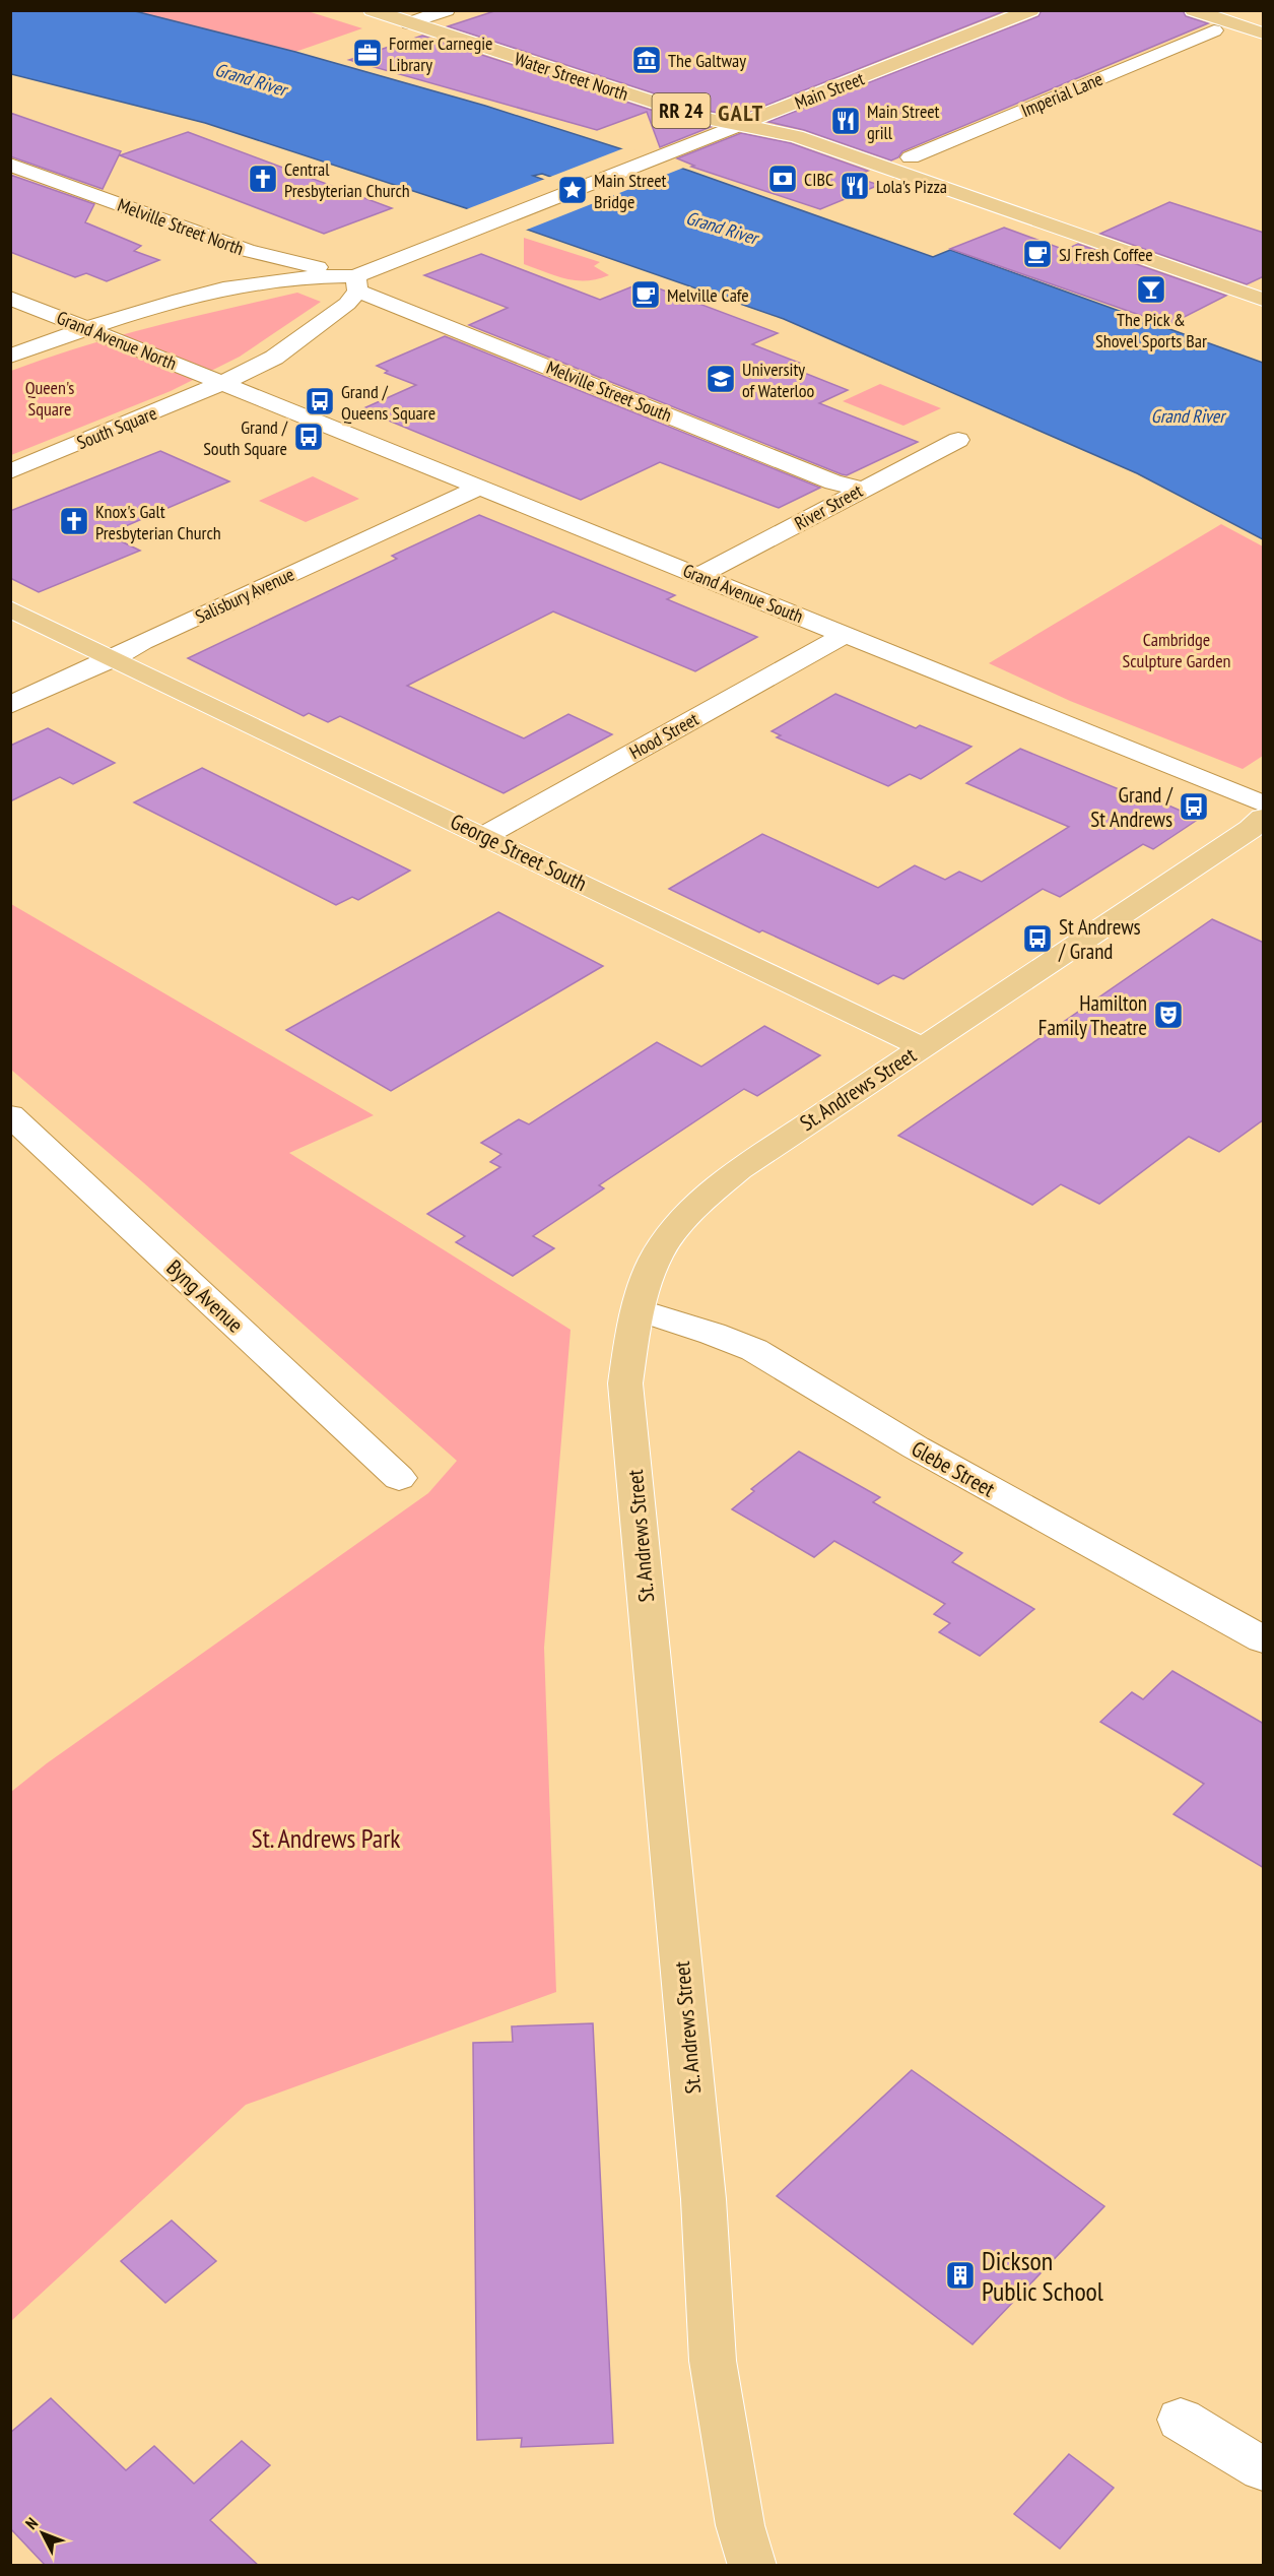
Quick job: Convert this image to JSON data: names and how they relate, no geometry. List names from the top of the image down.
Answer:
{
  "streets": {
    "main road": [
      "Water Street North",
      "Main Street",
      "RR 24",
      "George Street South",
      "St. Andrews Street"
    ],
    "street": [
      "Imperial Lane",
      "Melville Street North",
      "Grand Avenue North",
      "Melville Street South",
      "South Square",
      "River Street",
      "Grand Avenue South",
      "Salisbury Avenue",
      "Hood Street",
      "Byng Avenue",
      "Glebe Street"
    ]
  },
  "crossings": [
    ["Water Street North", "Main Street"],
    ["Water Street North", "RR 24"],
    ["Main Street", "RR 24"],
    ["Main Street", "Melville Street North"],
    ["Main Street", "Melville Street South"],
    ["Melville Street North", "Melville Street South"],
    ["Grand Avenue North", "South Square"],
    ["Grand Avenue North", "Grand Avenue South"],
    ["Melville Street South", "River Street"],
    ["South Square", "Grand Avenue South"],
    ["River Street", "Grand Avenue South"],
    ["Grand Avenue South", "Salisbury Avenue"],
    ["Grand Avenue South", "Hood Street"],
    ["Salisbury Avenue", "George Street South"],
    ["Hood Street", "George Street South"],
    ["George Street South", "St. Andrews Street"],
    ["St. Andrews Street", "Glebe Street"]
  ],
  "districts": ["GALT"],
  "water": ["Grand River"],
  "parks": ["Queen's Square", "Cambridge Sculpture Garden", "St. Andrews Park"],
  "places": {
    "office": ["Former Carnegie Library"],
    "museum": ["The Galtway"],
    "restaurant": ["Main Street grill", "Lola's Pizza"],
    "church": ["Central Presbyterian Church", "Knox's Galt Presbyterian Church"],
    "bank": ["CIBC"],
    "place": ["Main Street Bridge"],
    "cafe": ["SJ Fresh Coffee", "Melville Cafe"],
    "bar": ["The Pick & Shovel Sports Bar"],
    "school or university": ["University of Waterloo"],
    "bus stop": [
      "Grand / Queens Square",
      "Grand / South Square",
      "Grand / St Andrews",
      "St Andrews / Grand"
    ],
    "theatre": ["Hamilton Family Theatre"],
    "building": ["Dickson Public School"]
  },
  "north": "top left"
}
